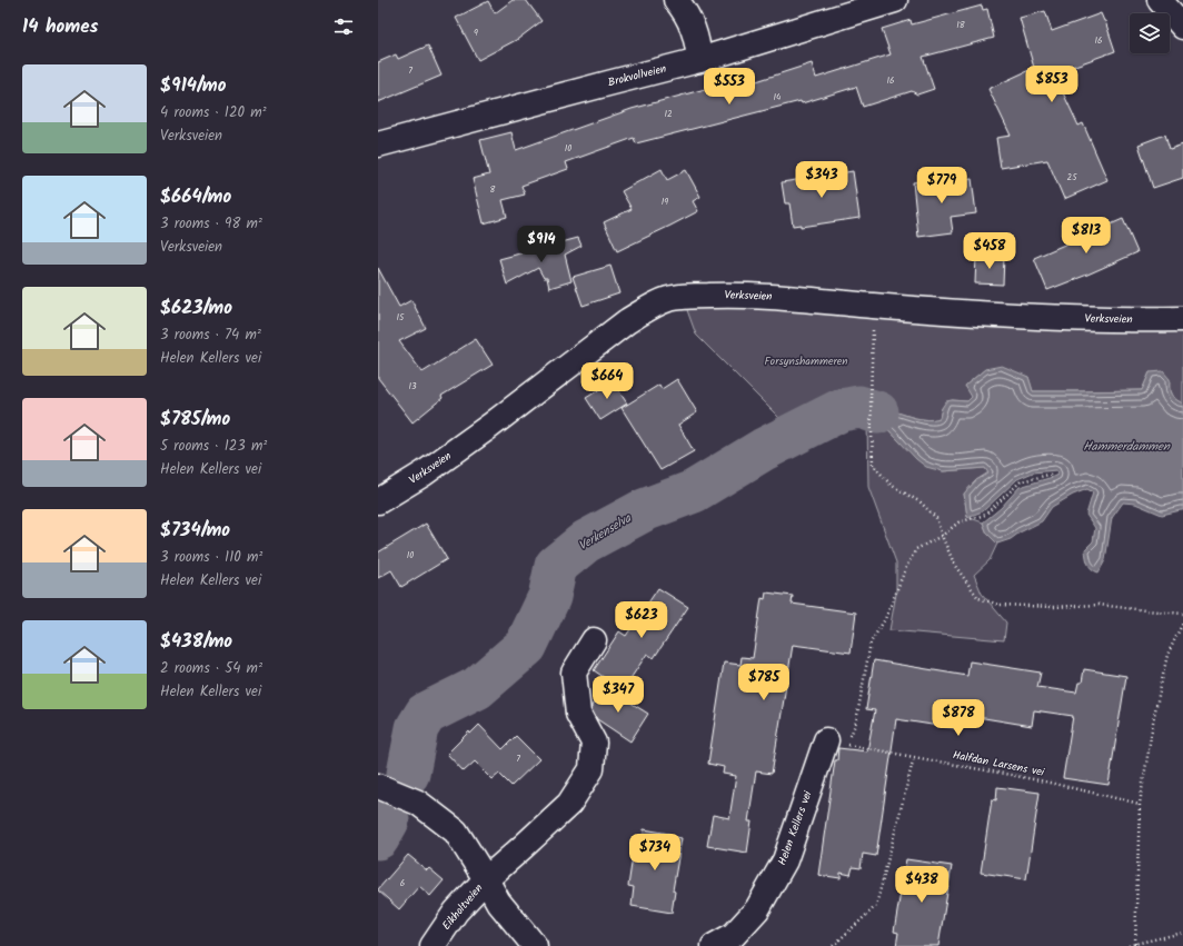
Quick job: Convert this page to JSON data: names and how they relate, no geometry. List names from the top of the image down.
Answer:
{
  "streets": {
    "street": [
      "Brokvollveien",
      "Verksveien",
      "Helen Kellers vei",
      "Eikholtveien"
    ],
    "path": ["Halfdan Larsens vei"]
  },
  "crossings": [
    ["Halfdan Larsens vei", "Helen Kellers vei"]
  ],
  "water": ["Hammerdammen", "Verkenselva"],
  "parks": ["Forsynshammeren"],
  "house_numbers": [
    "18",
    "9",
    "16",
    "7",
    "16",
    "14",
    "12",
    "10",
    "25",
    "8",
    "19",
    "15",
    "13",
    "10",
    "7",
    "6"
  ],
  "page": {
    "heading": "14 homes",
    "list": [
      {
        "name": "$914/mo",
        "note": "4 rooms · 120 m² · Verksveien"
      },
      {
        "name": "$664/mo",
        "note": "3 rooms · 98 m² · Verksveien"
      },
      {
        "name": "$623/mo",
        "note": "3 rooms · 74 m² · Helen Kellers vei"
      },
      {
        "name": "$785/mo",
        "note": "5 rooms · 123 m² · Helen Kellers vei"
      },
      {
        "name": "$734/mo",
        "note": "3 rooms · 110 m² · Helen Kellers vei"
      },
      {
        "name": "$438/mo",
        "note": "2 rooms · 54 m² · Helen Kellers vei"
      }
    ],
    "price": [
      "$853",
      "$553",
      "$343",
      "$779",
      "$813",
      "$914",
      "$458",
      "$664",
      "$623",
      "$785",
      "$347",
      "$878",
      "$734",
      "$438"
    ]
  }
}
